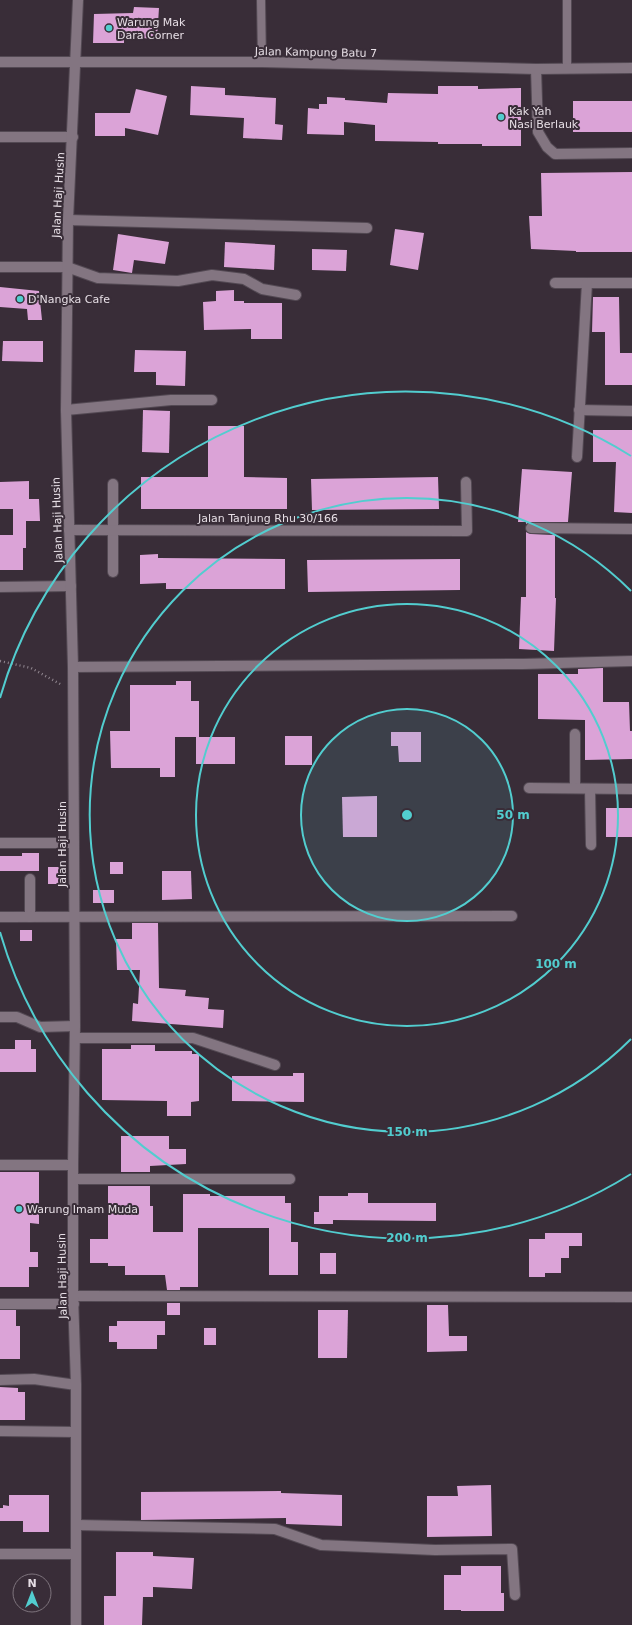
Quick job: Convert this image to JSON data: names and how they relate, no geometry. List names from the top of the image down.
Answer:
{
  "streets": {
    "street": ["Jalan Kampung Batu 7", "Jalan Haji Husin", "Jalan Tanjung Rhu 30/166"]
  },
  "crossings": [
    ["Jalan Kampung Batu 7", "Jalan Haji Husin"],
    ["Jalan Haji Husin", "Jalan Tanjung Rhu 30/166"]
  ],
  "places": [
    "Warung Mak Dara Corner",
    "Kak Yah Nasi Berlauk",
    "D'Nangka Cafe",
    "Warung Imam Muda"
  ],
  "north": "top",
  "rings": [
    "50 m",
    "100 m",
    "150 m",
    "200 m"
  ]
}
